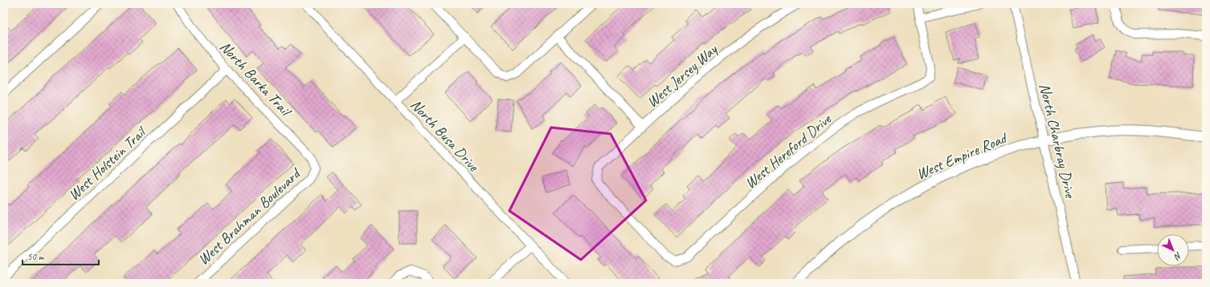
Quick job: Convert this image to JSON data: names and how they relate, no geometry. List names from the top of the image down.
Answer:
{
  "streets": {
    "street": [
      "West Jersey Way",
      "North Barka Trail",
      "North Busa Drive",
      "North Charbray Drive",
      "West Hereford Drive",
      "West Empire Road",
      "West Holstein Trail",
      "West Brahman Boulevard"
    ]
  },
  "crossings": [
    ["West Jersey Way", "West Hereford Drive"],
    ["North Barka Trail", "West Holstein Trail"],
    ["North Barka Trail", "West Brahman Boulevard"],
    ["North Charbray Drive", "West Empire Road"]
  ],
  "scale_bar": "50 m",
  "north": "bottom right"
}
